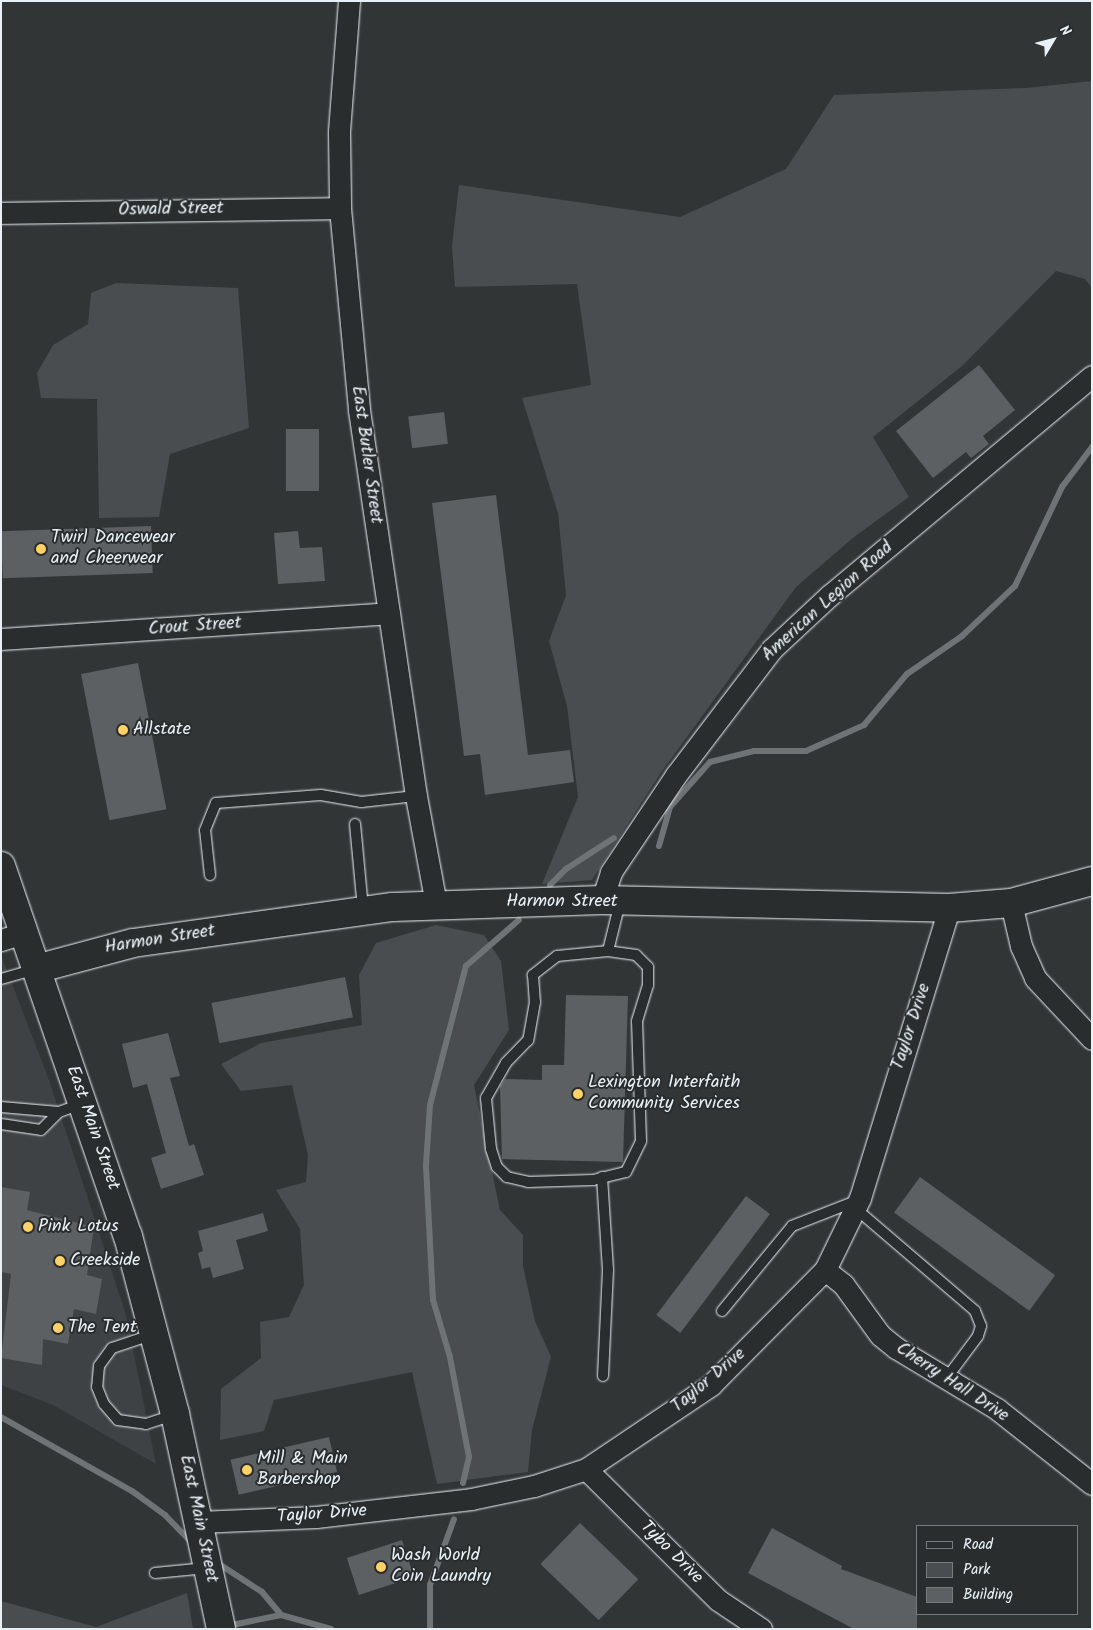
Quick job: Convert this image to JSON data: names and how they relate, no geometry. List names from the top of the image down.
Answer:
{
  "streets": {
    "street": [
      "Oswald Street",
      "East Butler Street",
      "American Legion Road",
      "Crout Street",
      "Harmon Street",
      "Taylor Drive",
      "East Main Street",
      "Cherry Hall Drive",
      "Tybo Drive"
    ]
  },
  "crossings": [
    ["Oswald Street", "East Butler Street"],
    ["East Butler Street", "Crout Street"],
    ["East Butler Street", "Harmon Street"],
    ["American Legion Road", "Harmon Street"],
    ["Harmon Street", "Taylor Drive"],
    ["Harmon Street", "East Main Street"],
    ["Taylor Drive", "East Main Street"],
    ["Taylor Drive", "Cherry Hall Drive"],
    ["Taylor Drive", "Tybo Drive"]
  ],
  "places": [
    "Twirl Dancewear and Cheerwear",
    "Allstate",
    "Lexington Interfaith Community Services",
    "Pink Lotus",
    "Creekside",
    "The Tent",
    "Mill & Main Barbershop",
    "Wash World Coin Laundry"
  ],
  "legend": ["Road", "Park", "Building"],
  "north": "top right"
}
